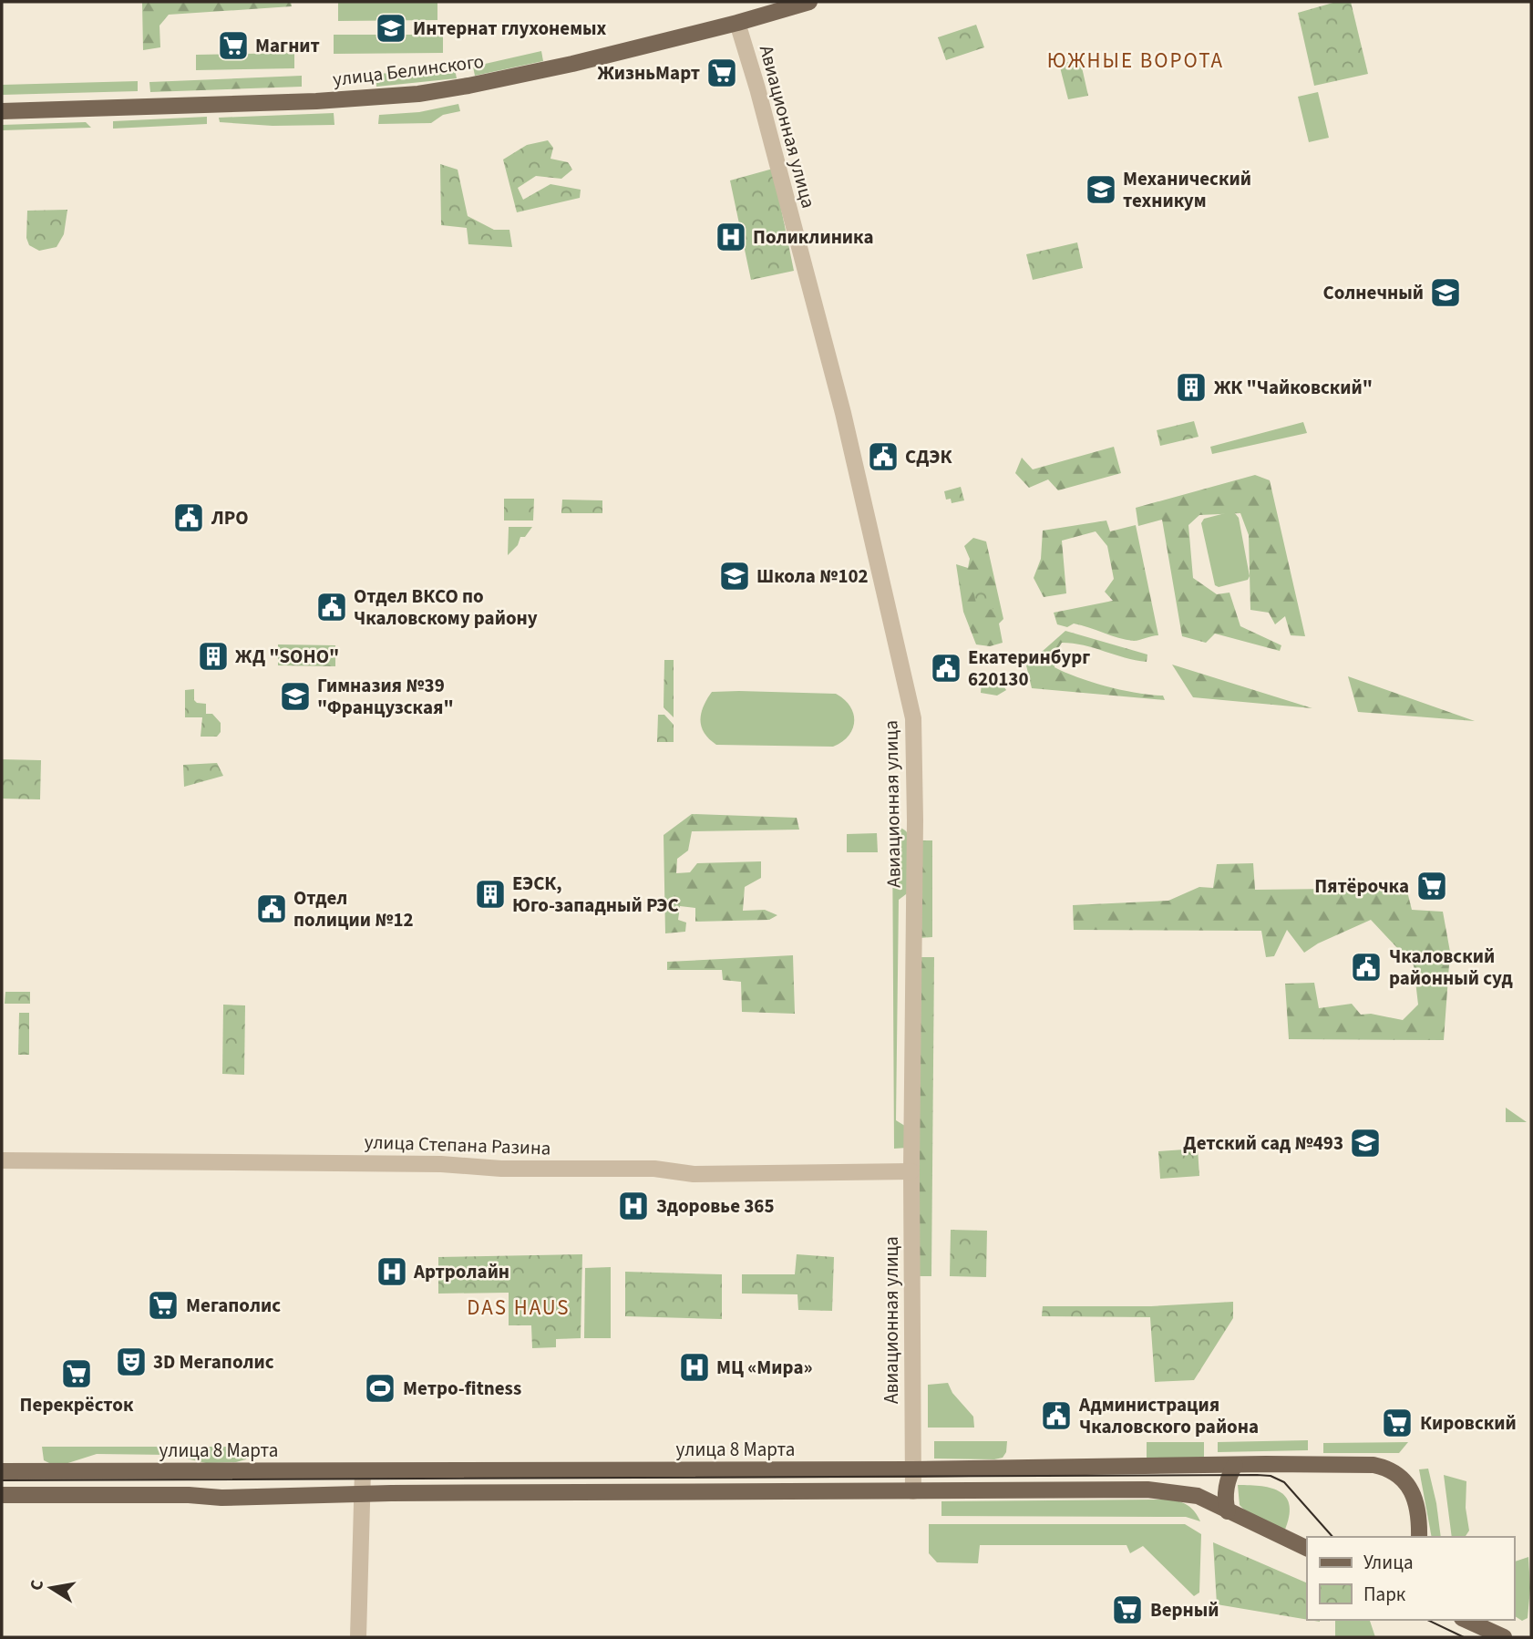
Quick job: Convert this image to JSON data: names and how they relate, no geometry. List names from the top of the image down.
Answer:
{
  "streets": {
    "main road": ["улица Белинского", "улица 8 Марта"],
    "street": ["Авиационная улица", "улица Степана Разина"]
  },
  "crossings": [
    ["улица Белинского", "Авиационная улица"],
    ["Авиационная улица", "улица Степана Разина"],
    ["Авиационная улица", "улица 8 Марта"]
  ],
  "districts": ["ЮЖНЫЕ ВОРОТА", "DAS HAUS"],
  "places": {
    "school or university": [
      "Интернат глухонемых",
      "Механический техникум",
      "Солнечный",
      "Школа №102",
      "Гимназия №39 \"Французская\"",
      "Детский сад №493"
    ],
    "supermarket": [
      "Магнит",
      "ЖизньМарт",
      "Пятёрочка",
      "Мегаполис",
      "Перекрёсток",
      "Кировский",
      "Верный"
    ],
    "hospital": [
      "Поликлиника",
      "Здоровье 365",
      "Артролайн",
      "МЦ «Мира»"
    ],
    "building": ["ЖК \"Чайковский\"", "ЖД \"SOHO\"", "ЕЭСК, Юго-западный РЭС"],
    "public building": [
      "СДЭК",
      "ЛРО",
      "Отдел ВКСО по Чкаловскому району",
      "Екатеринбург 620130",
      "Отдел полиции №12",
      "Чкаловский районный суд",
      "Администрация Чкаловского района"
    ],
    "theatre": ["3D Мегаполис"],
    "sports": ["Метро-fitness"]
  },
  "legend": ["Улица", "Парк"],
  "north": "left"
}
